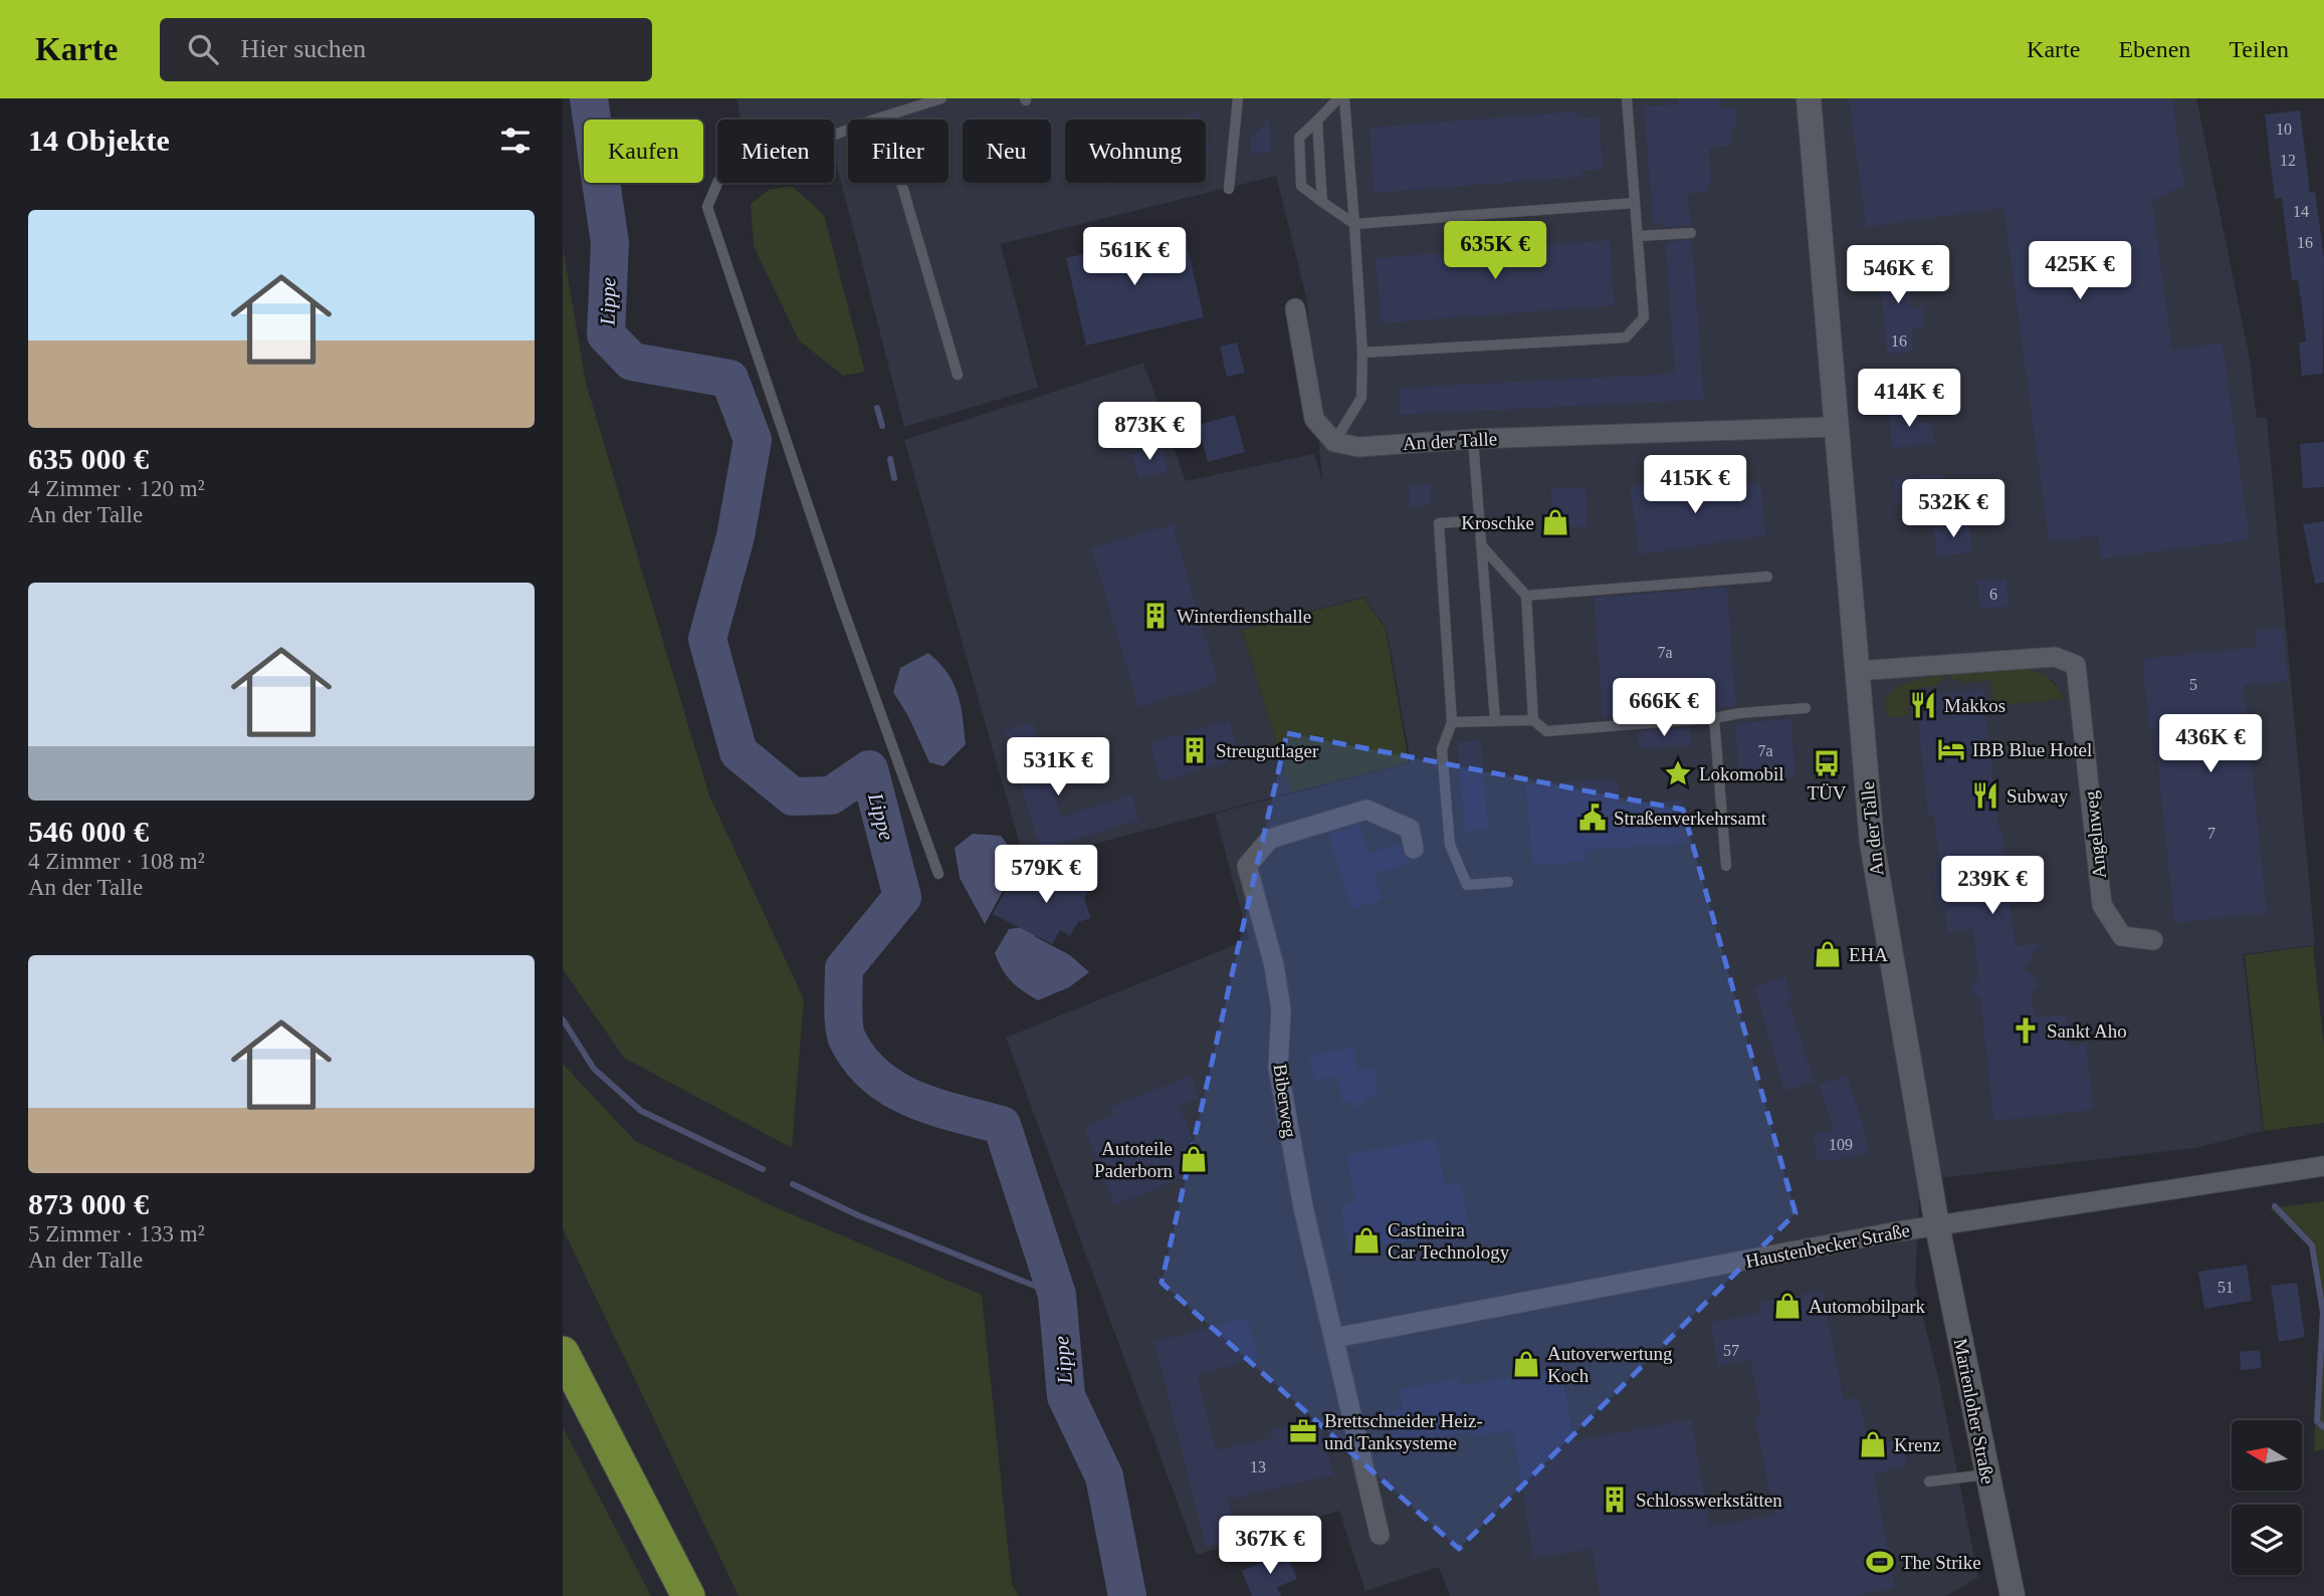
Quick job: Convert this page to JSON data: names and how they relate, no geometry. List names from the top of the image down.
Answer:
{
  "streets": {
    "street": [
      "An der Talle",
      "Angelnweg",
      "Biberweg",
      "Haustenbecker Straße",
      "Marienloher Straße"
    ]
  },
  "crossings": [
    ["An der Talle", "Angelnweg"],
    ["An der Talle", "Haustenbecker Straße"],
    ["An der Talle", "Marienloher Straße"],
    ["Biberweg", "Haustenbecker Straße"],
    ["Haustenbecker Straße", "Marienloher Straße"]
  ],
  "water": ["Lippe"],
  "places": {
    "shop": [
      "Kroschke",
      "EHA",
      "Autoteile Paderborn",
      "Castineira Car Technology",
      "Automobilpark",
      "Autoverwertung Koch",
      "Krenz"
    ],
    "building": ["Winterdiensthalle", "Streugutlager", "Schlosswerkstätten"],
    "restaurant": ["Makkos", "Subway"],
    "hotel": ["IBB Blue Hotel"],
    "bus stop": ["TÜV"],
    "place": ["Lokomobil"],
    "public building": ["Straßenverkehrsamt"],
    "church": ["Sankt Aho"],
    "office": ["Brettschneider Heiz- und Tanksysteme"],
    "sports": ["The Strike"]
  },
  "house_numbers": [
    "10",
    "12",
    "14",
    "16",
    "16",
    "6",
    "7a",
    "5",
    "7a",
    "7",
    "109",
    "51",
    "57",
    "13"
  ],
  "north": "left",
  "page": {
    "header": "Karte",
    "search": "Hier suchen",
    "nav": ["Karte", "Ebenen", "Teilen"],
    "heading": "14 Objekte",
    "chip": [
      "Kaufen",
      "Mieten",
      "Filter",
      "Neu",
      "Wohnung"
    ],
    "list": [
      {
        "name": "635 000 €",
        "note": "4 Zimmer · 120 m² · An der Talle"
      },
      {
        "name": "546 000 €",
        "note": "4 Zimmer · 108 m² · An der Talle"
      },
      {
        "name": "873 000 €",
        "note": "5 Zimmer · 133 m² · An der Talle"
      }
    ],
    "price": [
      "635K €",
      "561K €",
      "425K €",
      "546K €",
      "414K €",
      "873K €",
      "415K €",
      "532K €",
      "666K €",
      "436K €",
      "531K €",
      "579K €",
      "239K €",
      "367K €"
    ]
  }
}
